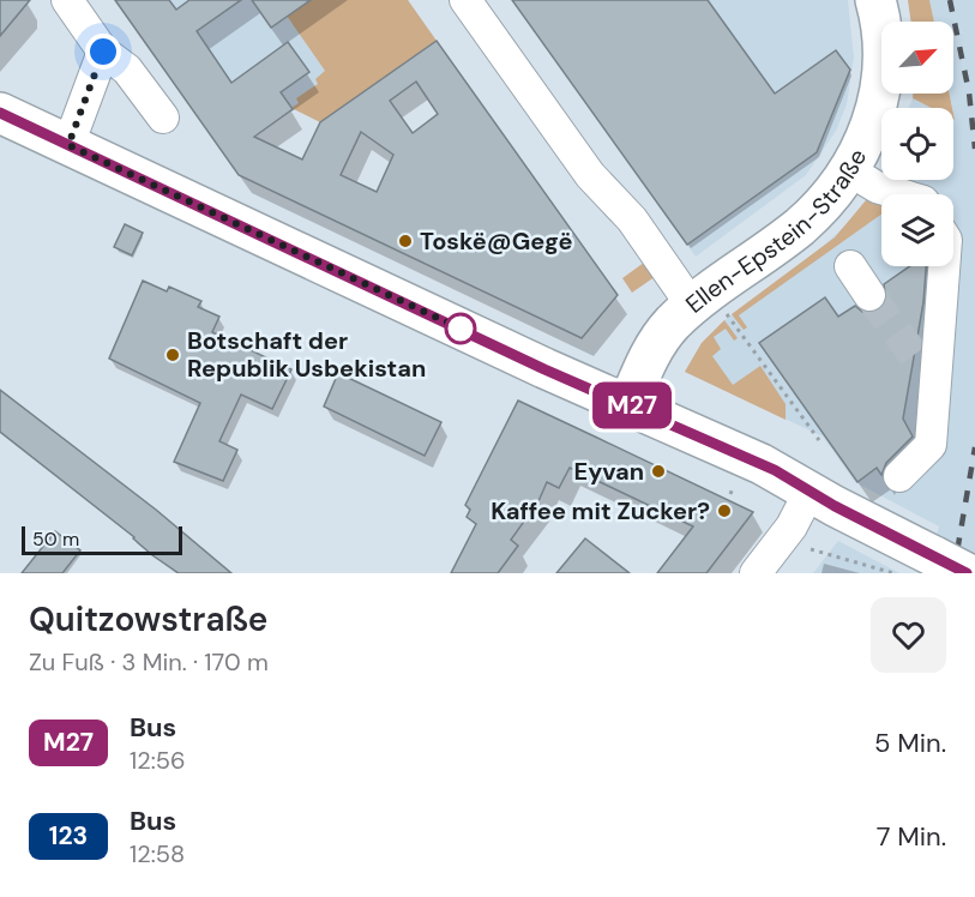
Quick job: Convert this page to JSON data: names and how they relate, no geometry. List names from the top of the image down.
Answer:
{
  "streets": {
    "main road": ["Ellen-Epstein-Straße"]
  },
  "places": [
    "Toskë@Gegë",
    "Botschaft der Republik Usbekistan",
    "Eyvan",
    "Kaffee mit Zucker?"
  ],
  "lines": ["bus line M27"],
  "scale_bar": "50 m",
  "north": "top right",
  "page": {
    "on_map": "M27",
    "scale": "50 m",
    "heading": ["Quitzowstraße", "Zu Fuß · 3 Min. · 170 m"],
    "list": [
      {
        "mark": "M27",
        "name": "Bus",
        "note": "12:56",
        "value": "5 Min."
      },
      {
        "mark": "123",
        "name": "Bus",
        "note": "12:58",
        "value": "7 Min."
      }
    ]
  }
}
